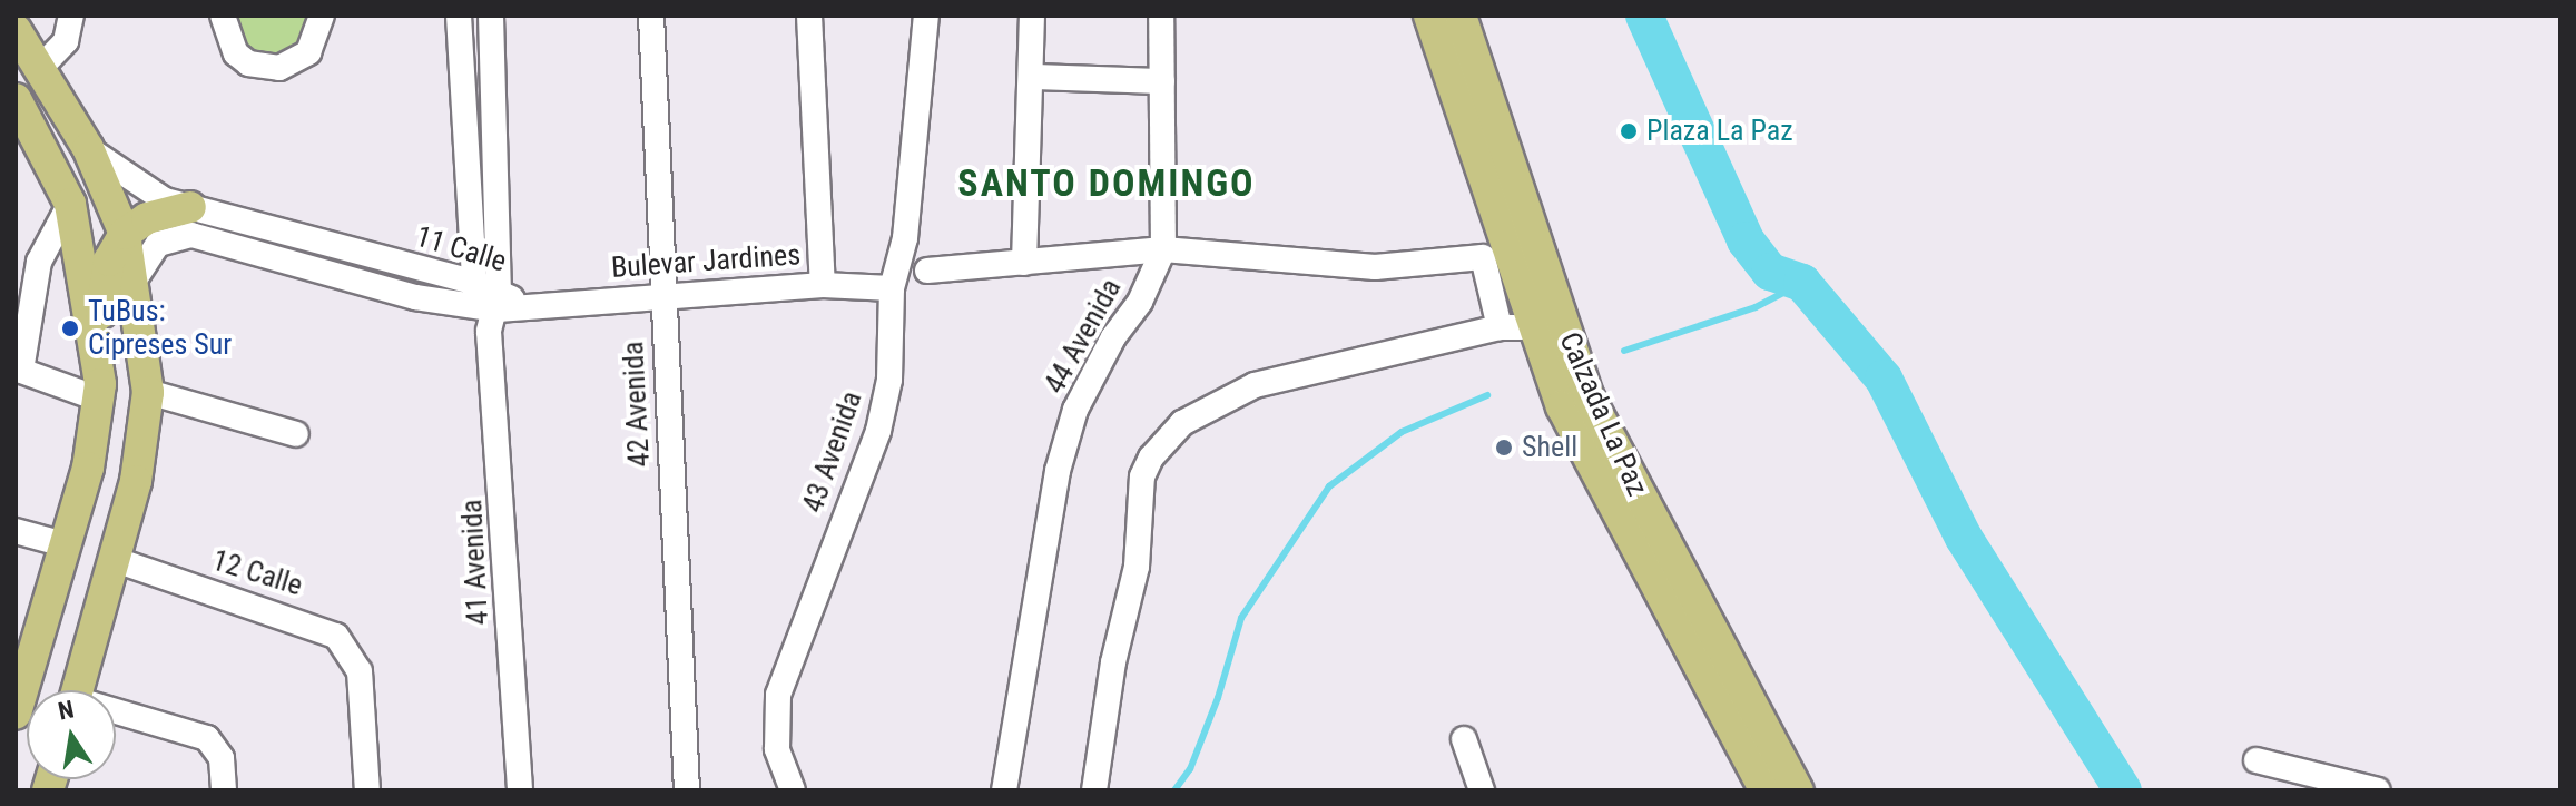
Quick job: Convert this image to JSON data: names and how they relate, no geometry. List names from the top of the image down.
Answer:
{
  "streets": {
    "main road": ["Calzada La Paz"],
    "street": [
      "11 Calle",
      "Bulevar Jardines",
      "44 Avenida",
      "42 Avenida",
      "43 Avenida",
      "41 Avenida",
      "12 Calle"
    ]
  },
  "crossings": [
    ["11 Calle", "Bulevar Jardines"],
    ["11 Calle", "41 Avenida"],
    ["Bulevar Jardines", "42 Avenida"],
    ["Bulevar Jardines", "43 Avenida"]
  ],
  "districts": ["SANTO DOMINGO"],
  "places": ["Plaza La Paz", "TuBus: Cipreses Sur", "Shell"],
  "north": "top"
}
